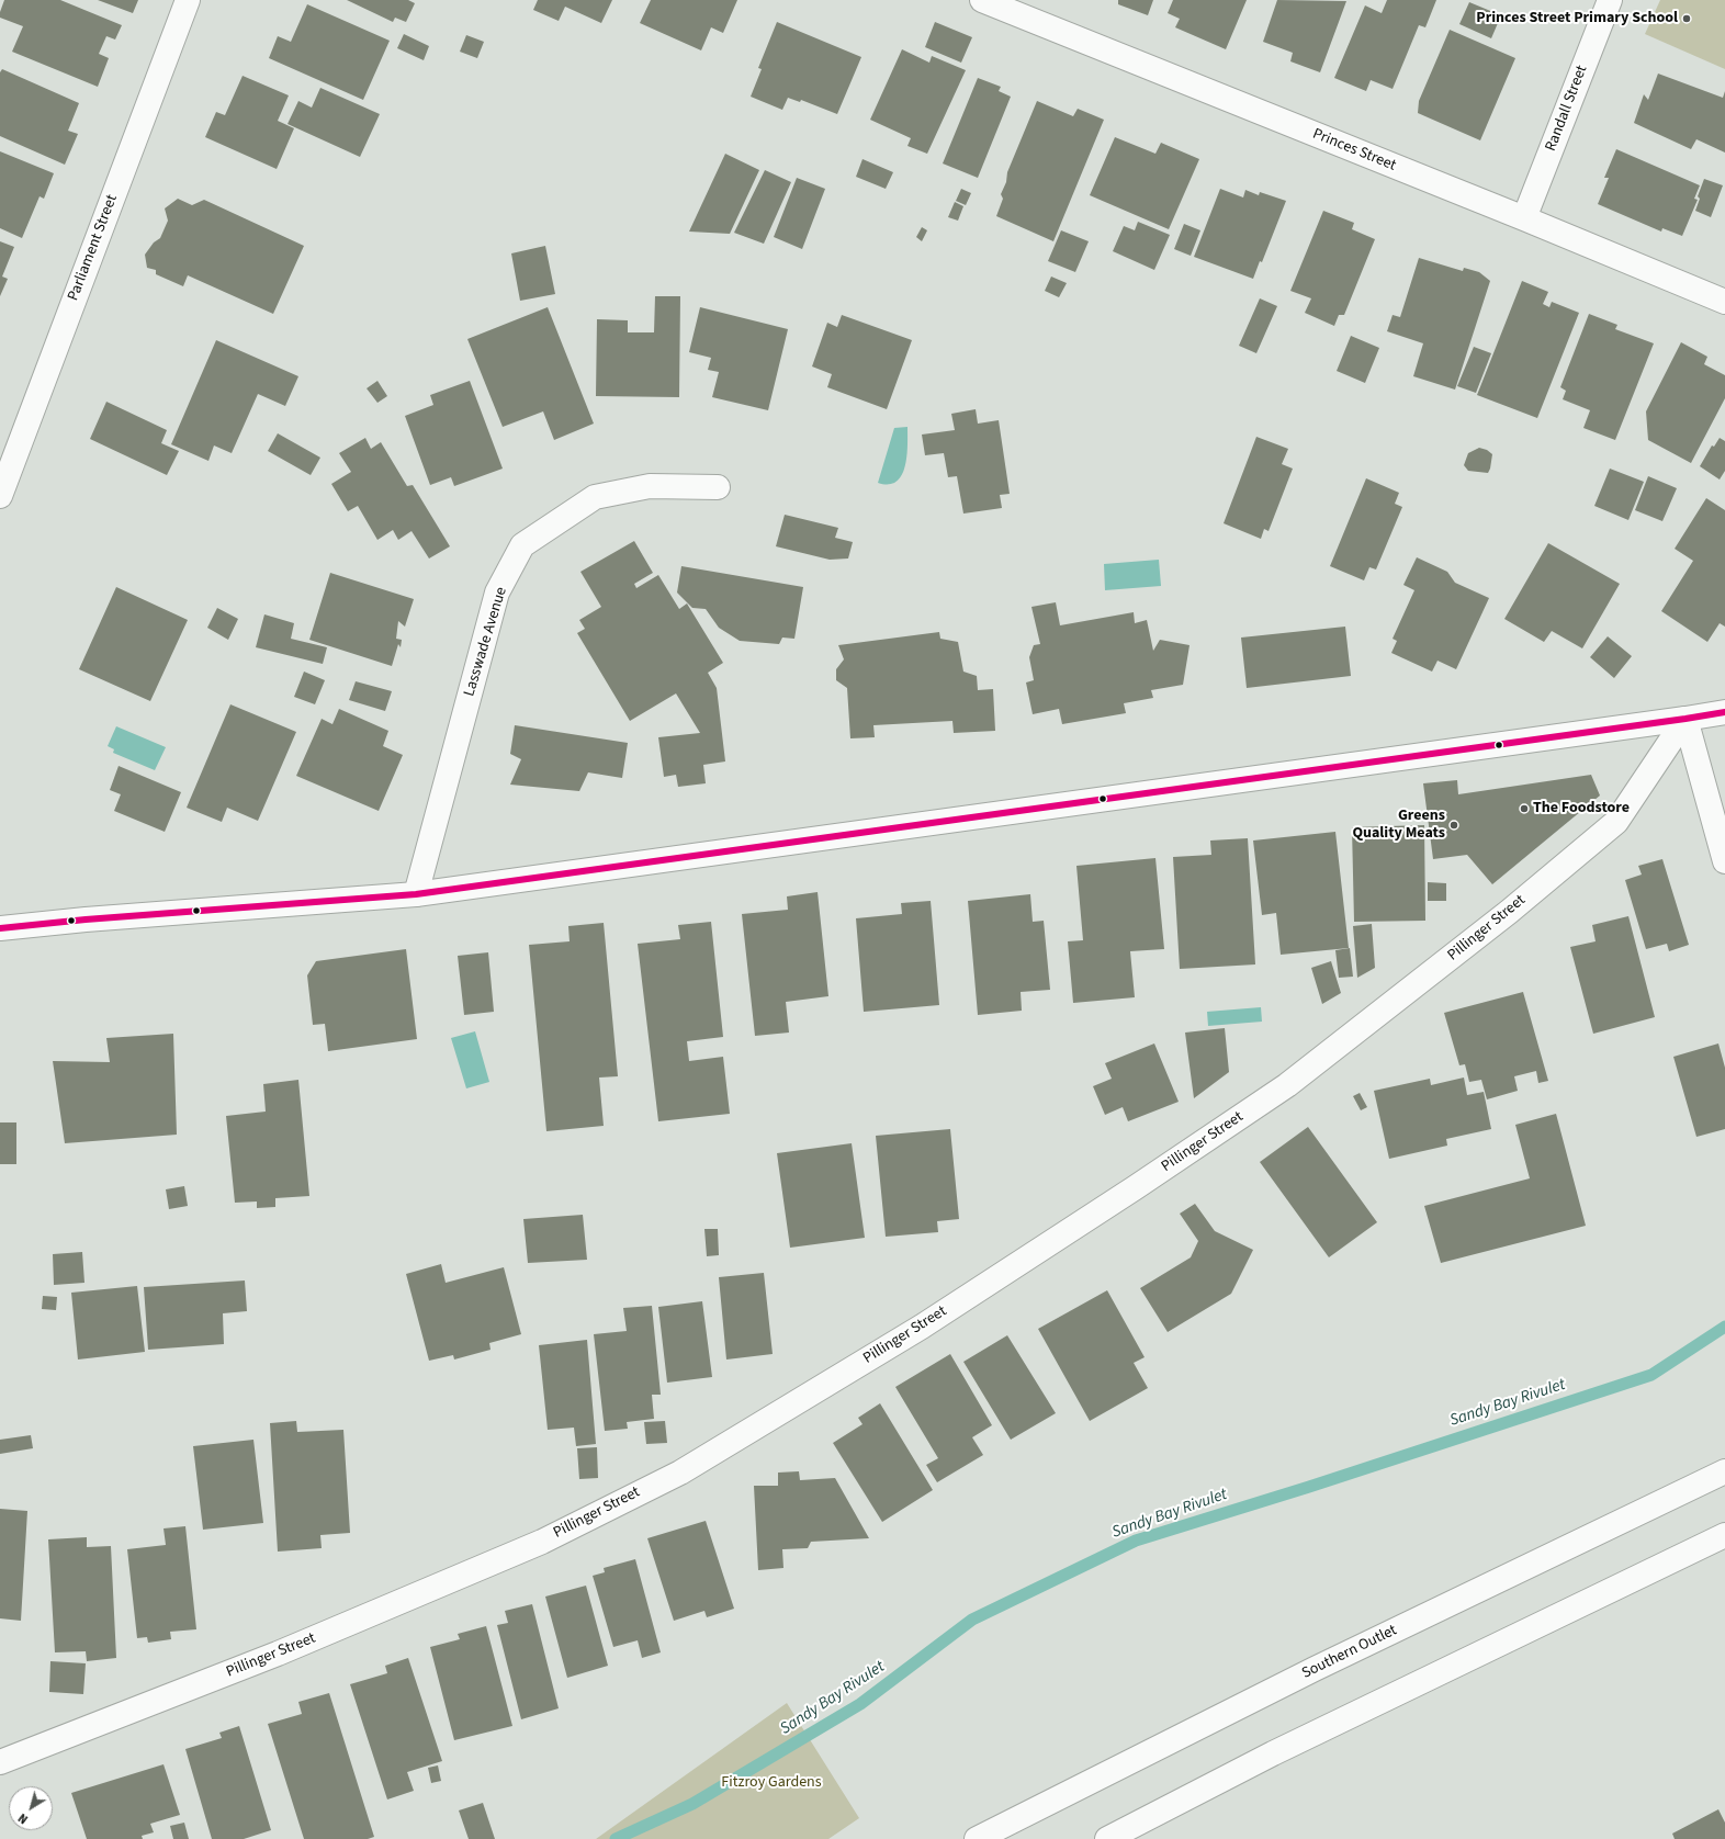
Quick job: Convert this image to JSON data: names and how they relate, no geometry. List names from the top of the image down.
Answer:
{
  "streets": {
    "main road": [
      "Randall Street",
      "Princes Street",
      "Parliament Street",
      "Lasswade Avenue",
      "Pillinger Street",
      "Southern Outlet"
    ]
  },
  "crossings": [
    ["Randall Street", "Princes Street"]
  ],
  "water": ["Sandy Bay Rivulet"],
  "parks": ["Fitzroy Gardens"],
  "places": ["Princes Street Primary School", "The Foodstore", "Greens Quality Meats"],
  "north": "bottom left"
}
